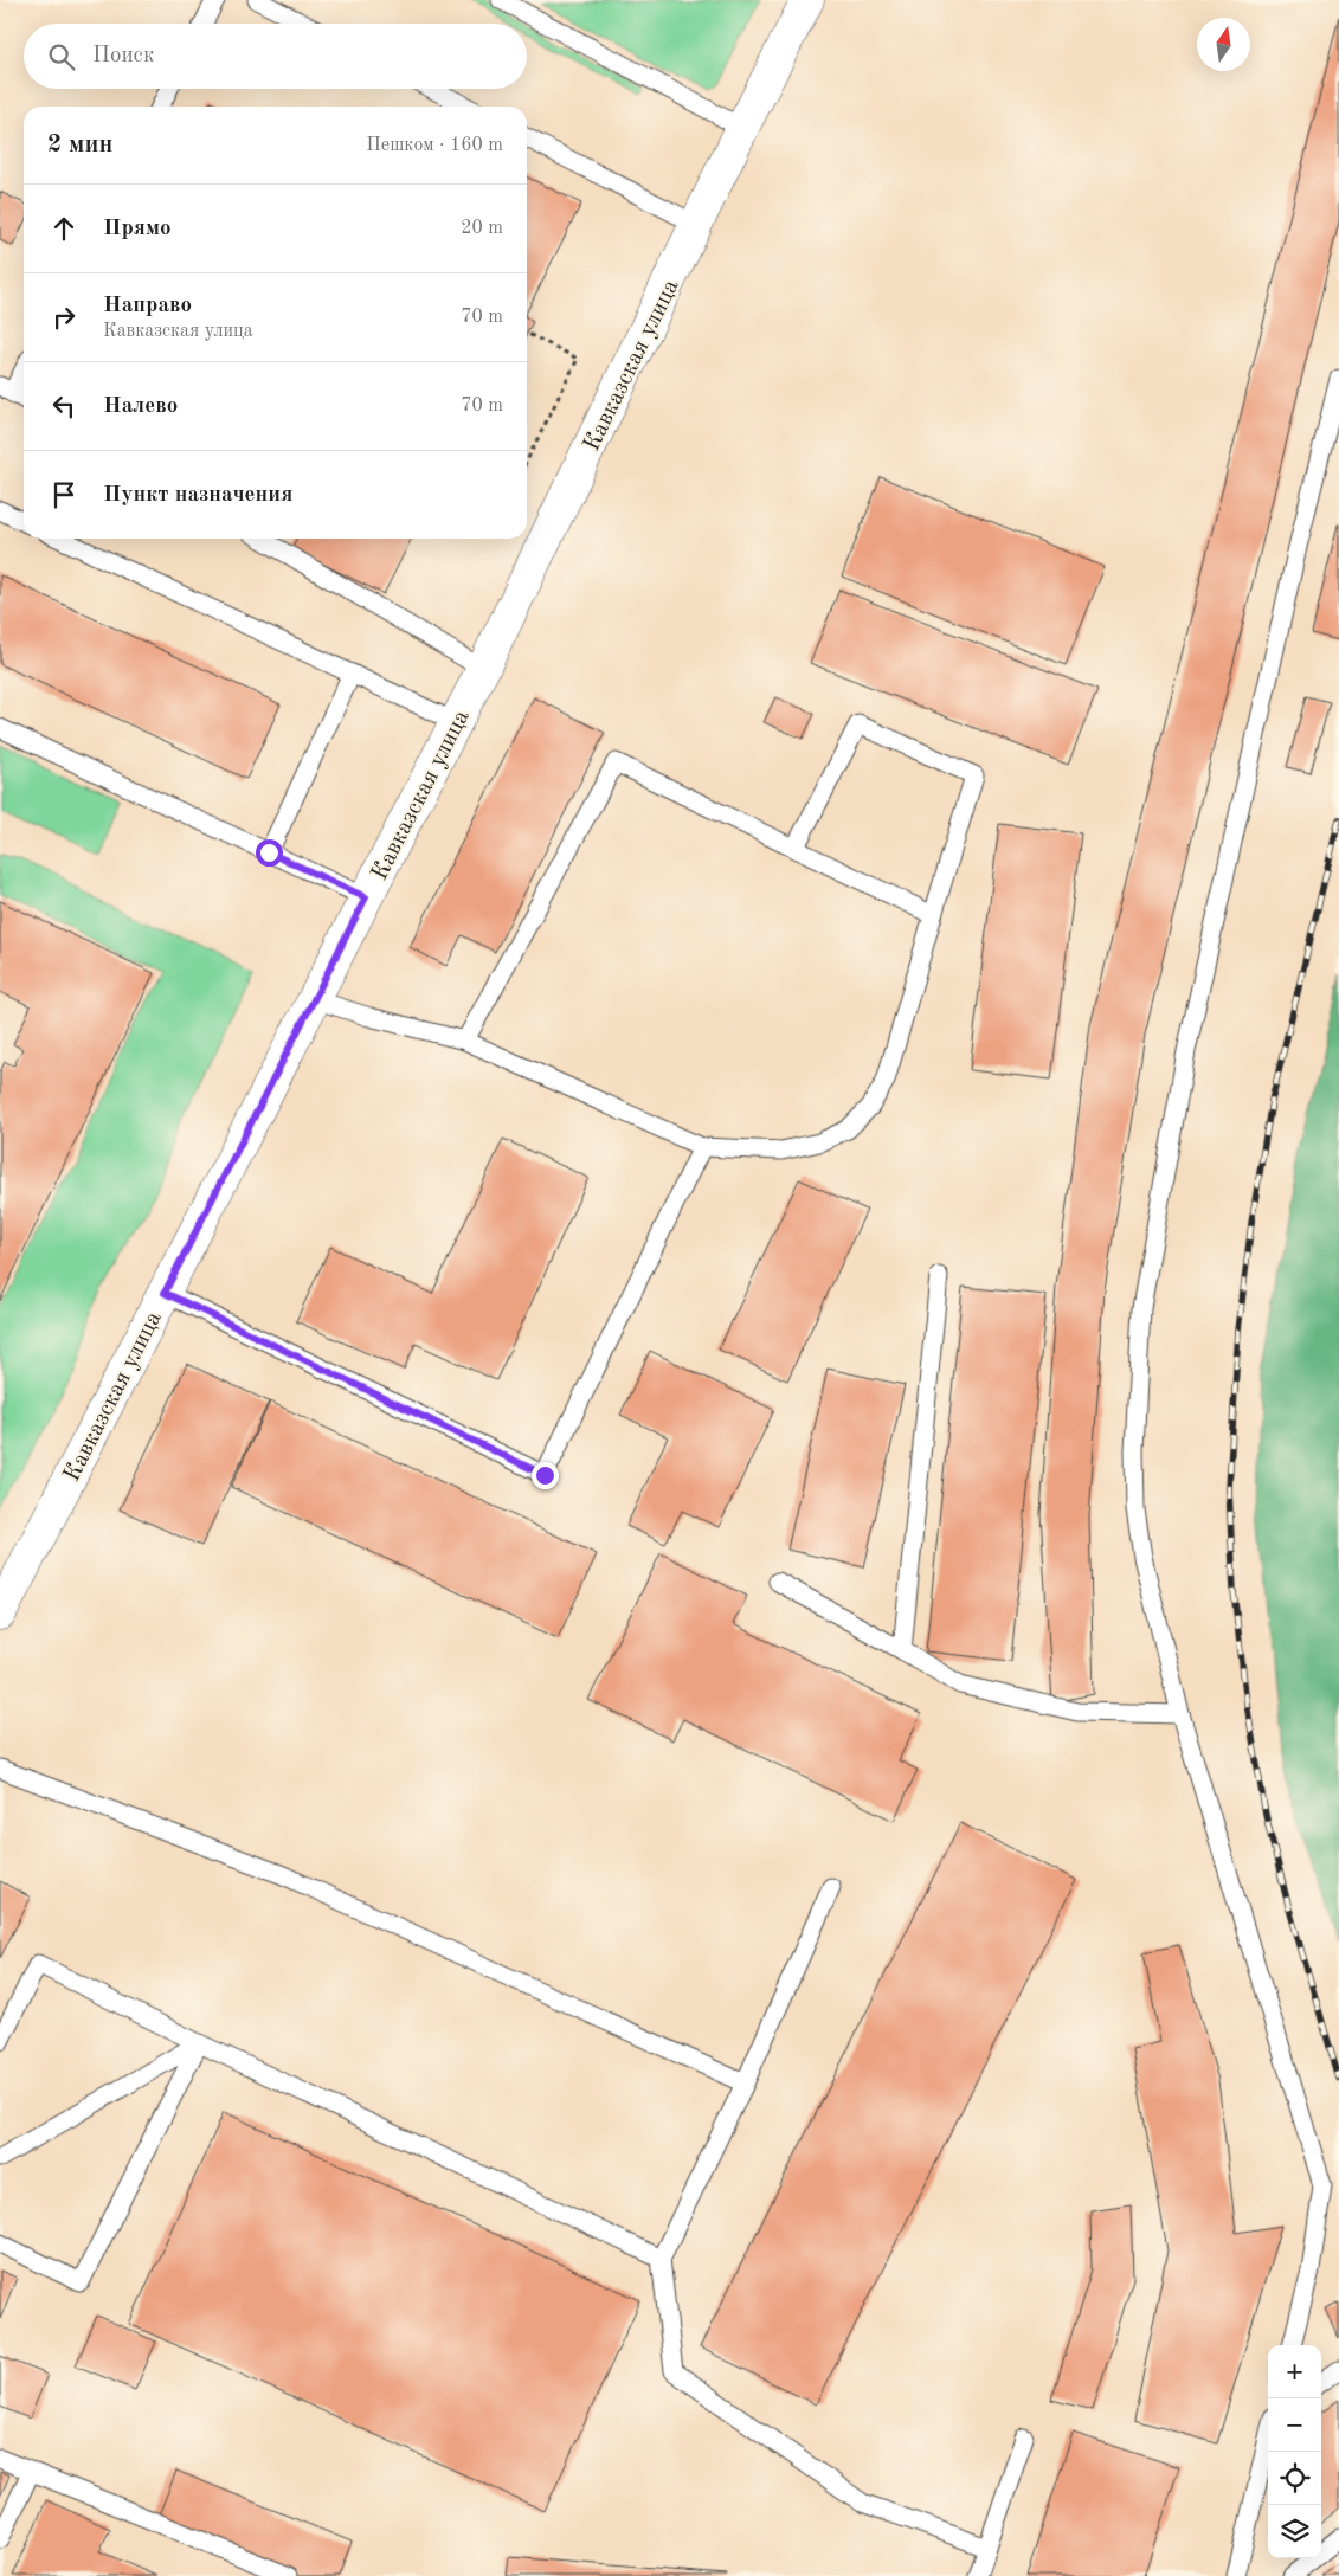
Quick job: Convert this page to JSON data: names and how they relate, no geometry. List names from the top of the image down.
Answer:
{
  "streets": {
    "street": ["Кавказская улица"]
  },
  "north": "top",
  "page": {
    "search": "Поиск",
    "heading": ["2 мин", "Пешком · 160 m"],
    "list": [
      ["Прямо", "20 m"],
      ["Направо", "Кавказская улица", "70 m"],
      ["Налево", "70 m"],
      "Пункт назначения"
    ],
    "map_buttons": ["+", "−"]
  }
}
